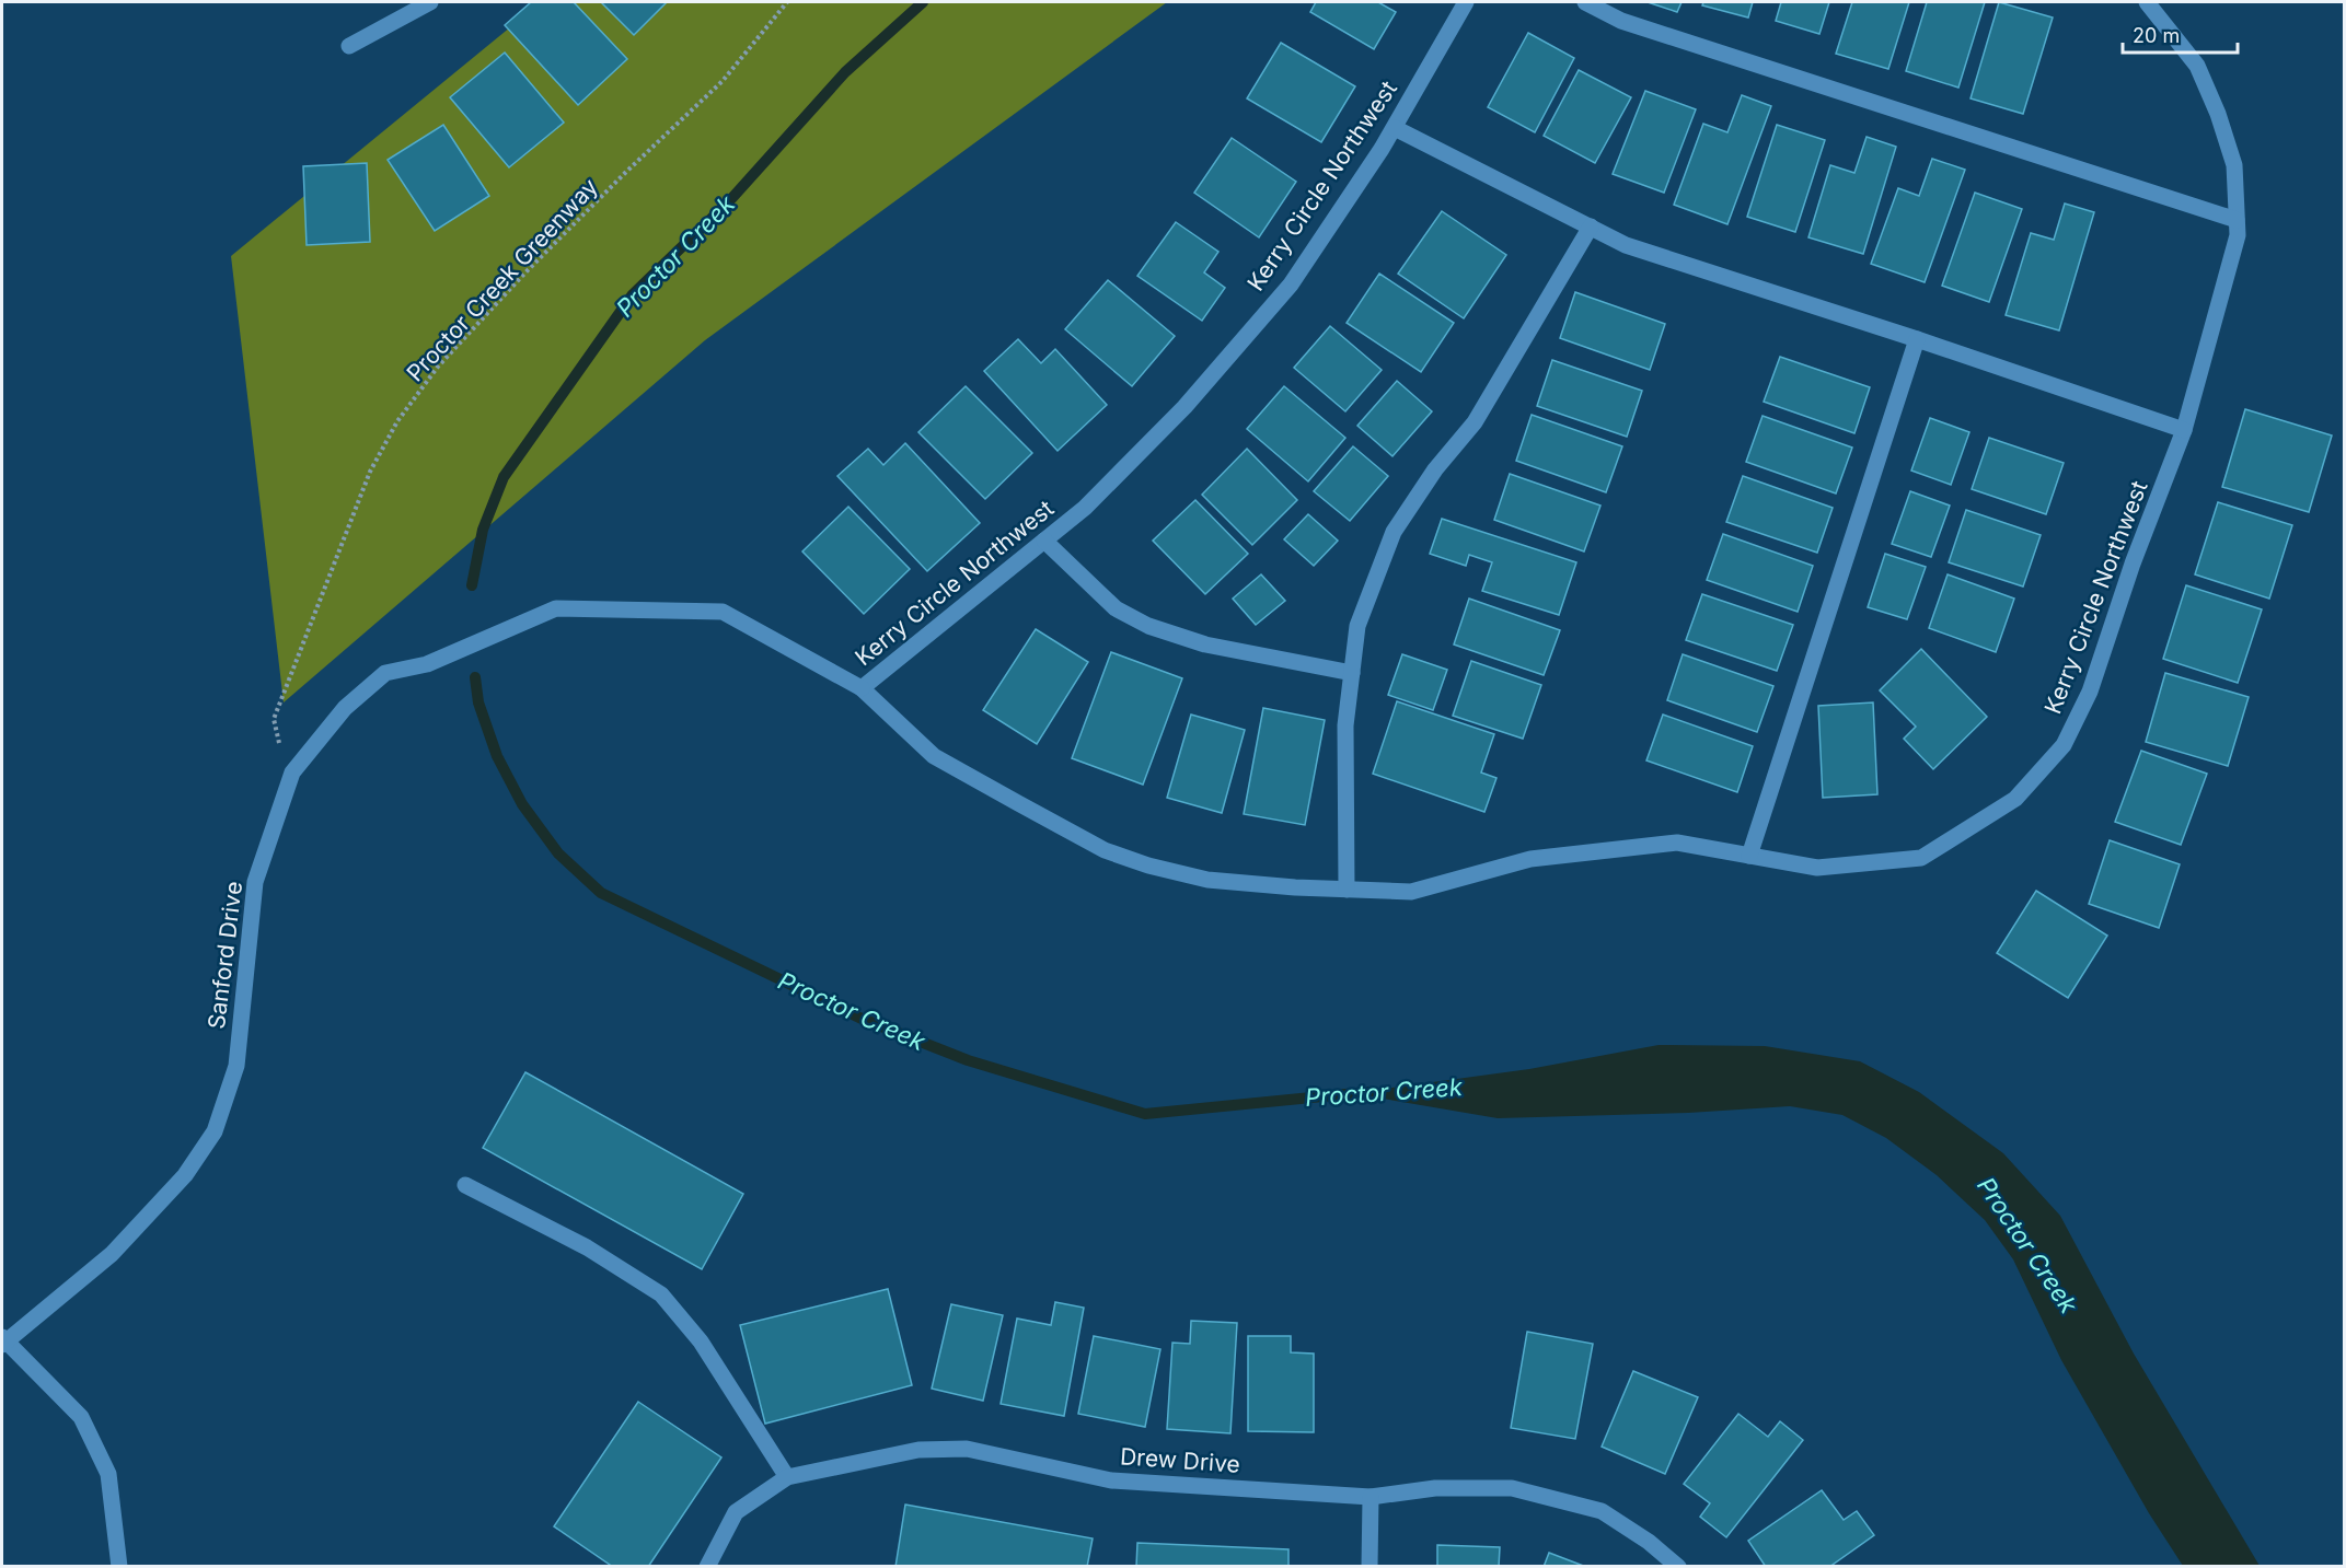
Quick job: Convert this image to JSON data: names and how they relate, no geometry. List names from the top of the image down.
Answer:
{
  "streets": {
    "street": ["Kerry Circle Northwest", "Sanford Drive", "Drew Drive"],
    "path": ["Proctor Creek Greenway"]
  },
  "crossings": [
    ["Kerry Circle Northwest", "Sanford Drive"],
    ["Proctor Creek Greenway", "Sanford Drive"]
  ],
  "water": ["Proctor Creek"],
  "scale_bar": "20 m"
}
